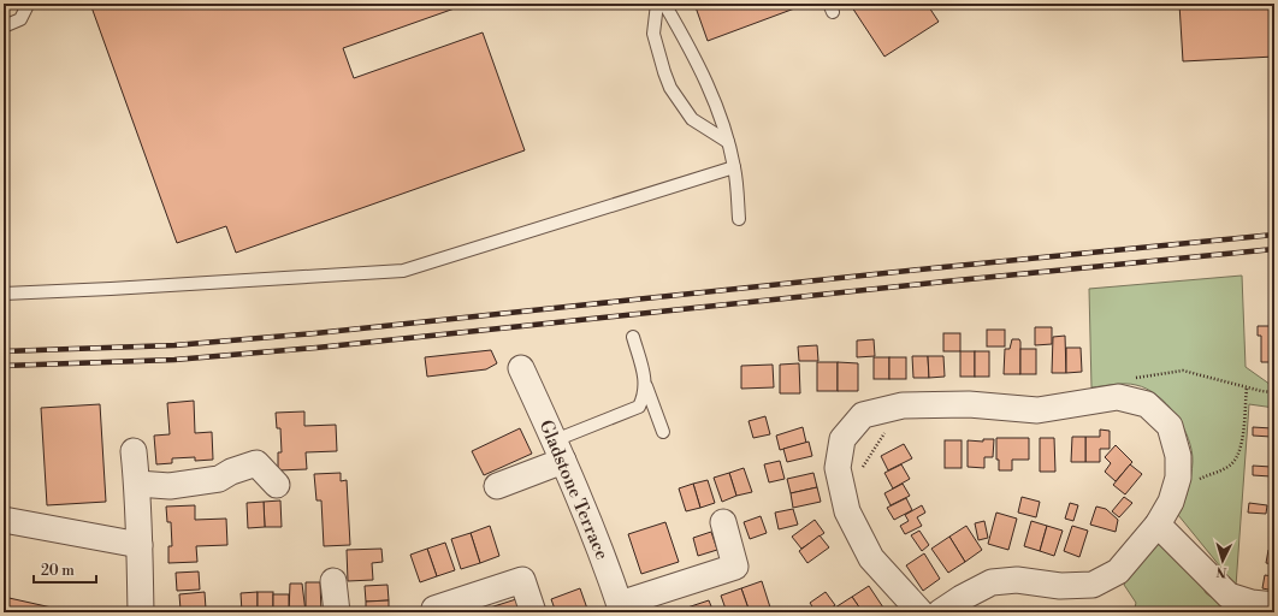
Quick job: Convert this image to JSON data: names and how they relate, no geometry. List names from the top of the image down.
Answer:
{
  "streets": {
    "street": ["Gladstone Terrace"]
  },
  "scale_bar": "20 m",
  "north": "bottom"
}
